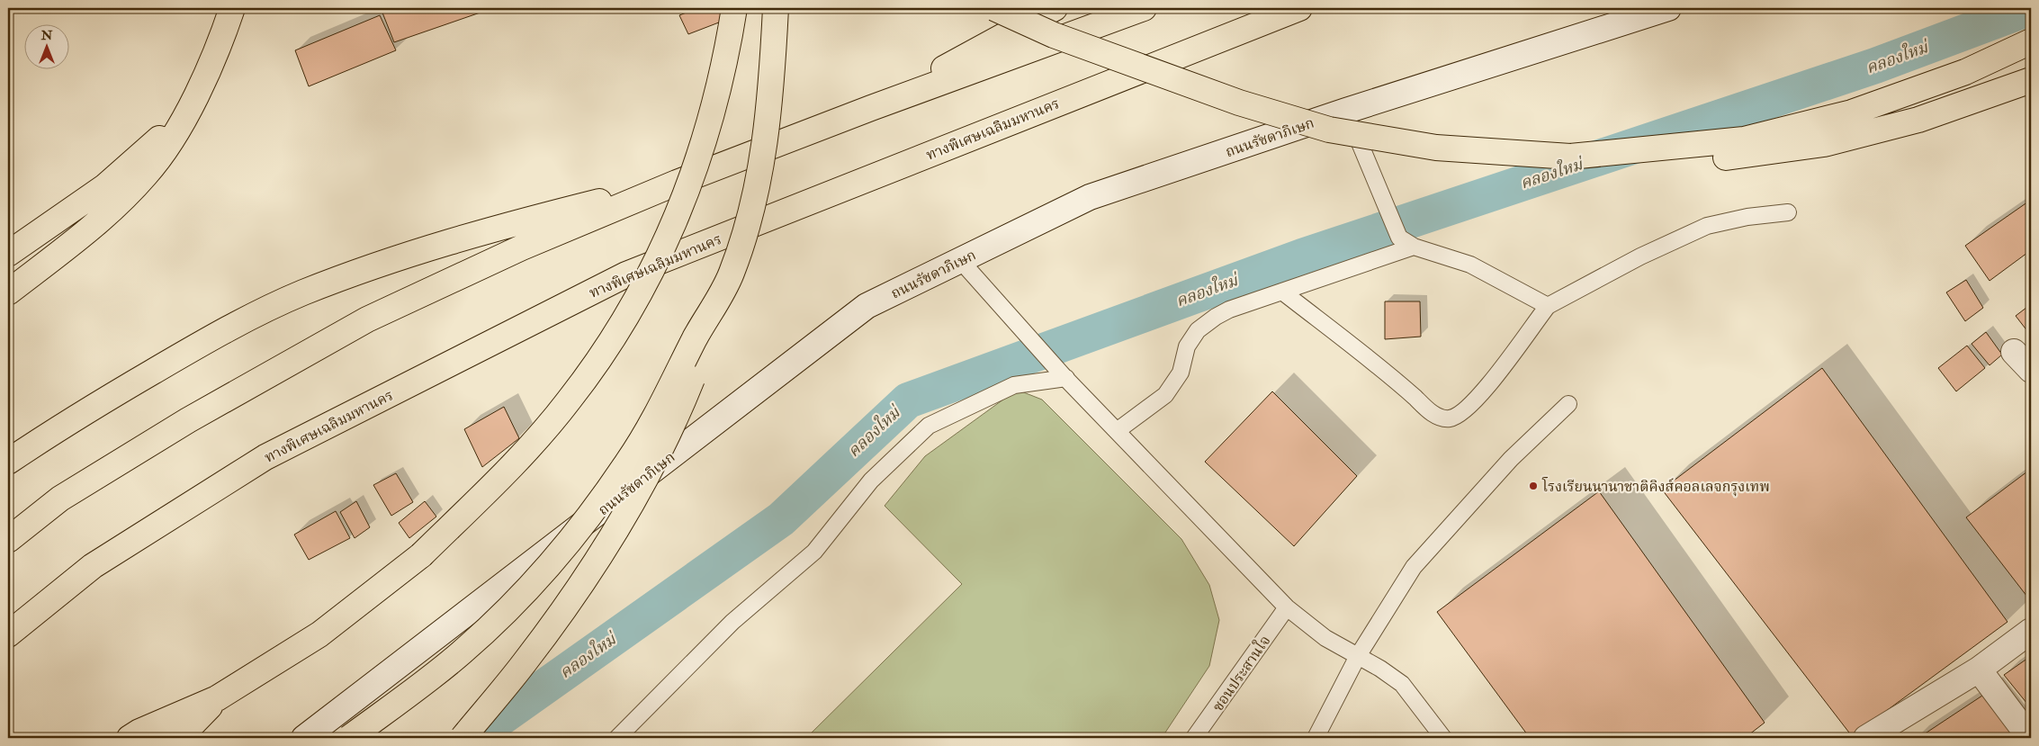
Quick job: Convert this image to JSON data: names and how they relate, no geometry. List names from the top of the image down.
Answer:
{
  "streets": {
    "highway": ["ทางพิเศษเฉลิมมหานคร"],
    "main road": ["ถนนรัชดาภิเษก"],
    "lane": ["ซอนประสานใจ"]
  },
  "water": ["คลองใหม่"],
  "places": ["โรงเรียนนานาชาติคิงส์คอลเลจกรุงเทพ"],
  "north": "top"
}
